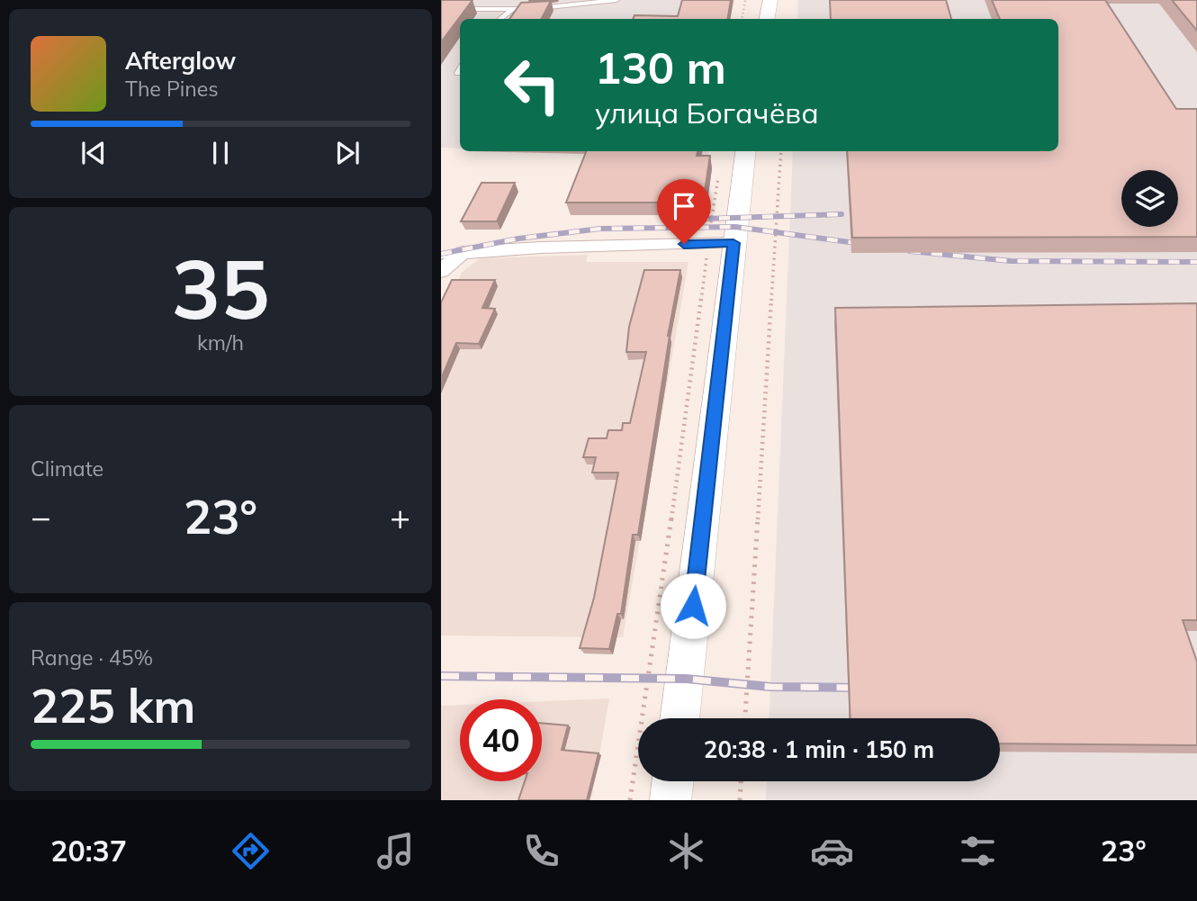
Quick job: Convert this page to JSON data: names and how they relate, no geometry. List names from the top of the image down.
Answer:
{
  "page": {
    "turn": ["130 m", "улица Богачёва"],
    "song": ["Afterglow", "The Pines"],
    "tile": [
      ["35", "km/h"],
      "Climate",
      ["Range · 45%", "225 km"]
    ],
    "heat": ["−", "23°", "+"],
    "limit": "40",
    "trip": "20:38 · 1 min · 150 m",
    "tabs": ["20:37", "23°"]
  }
}
